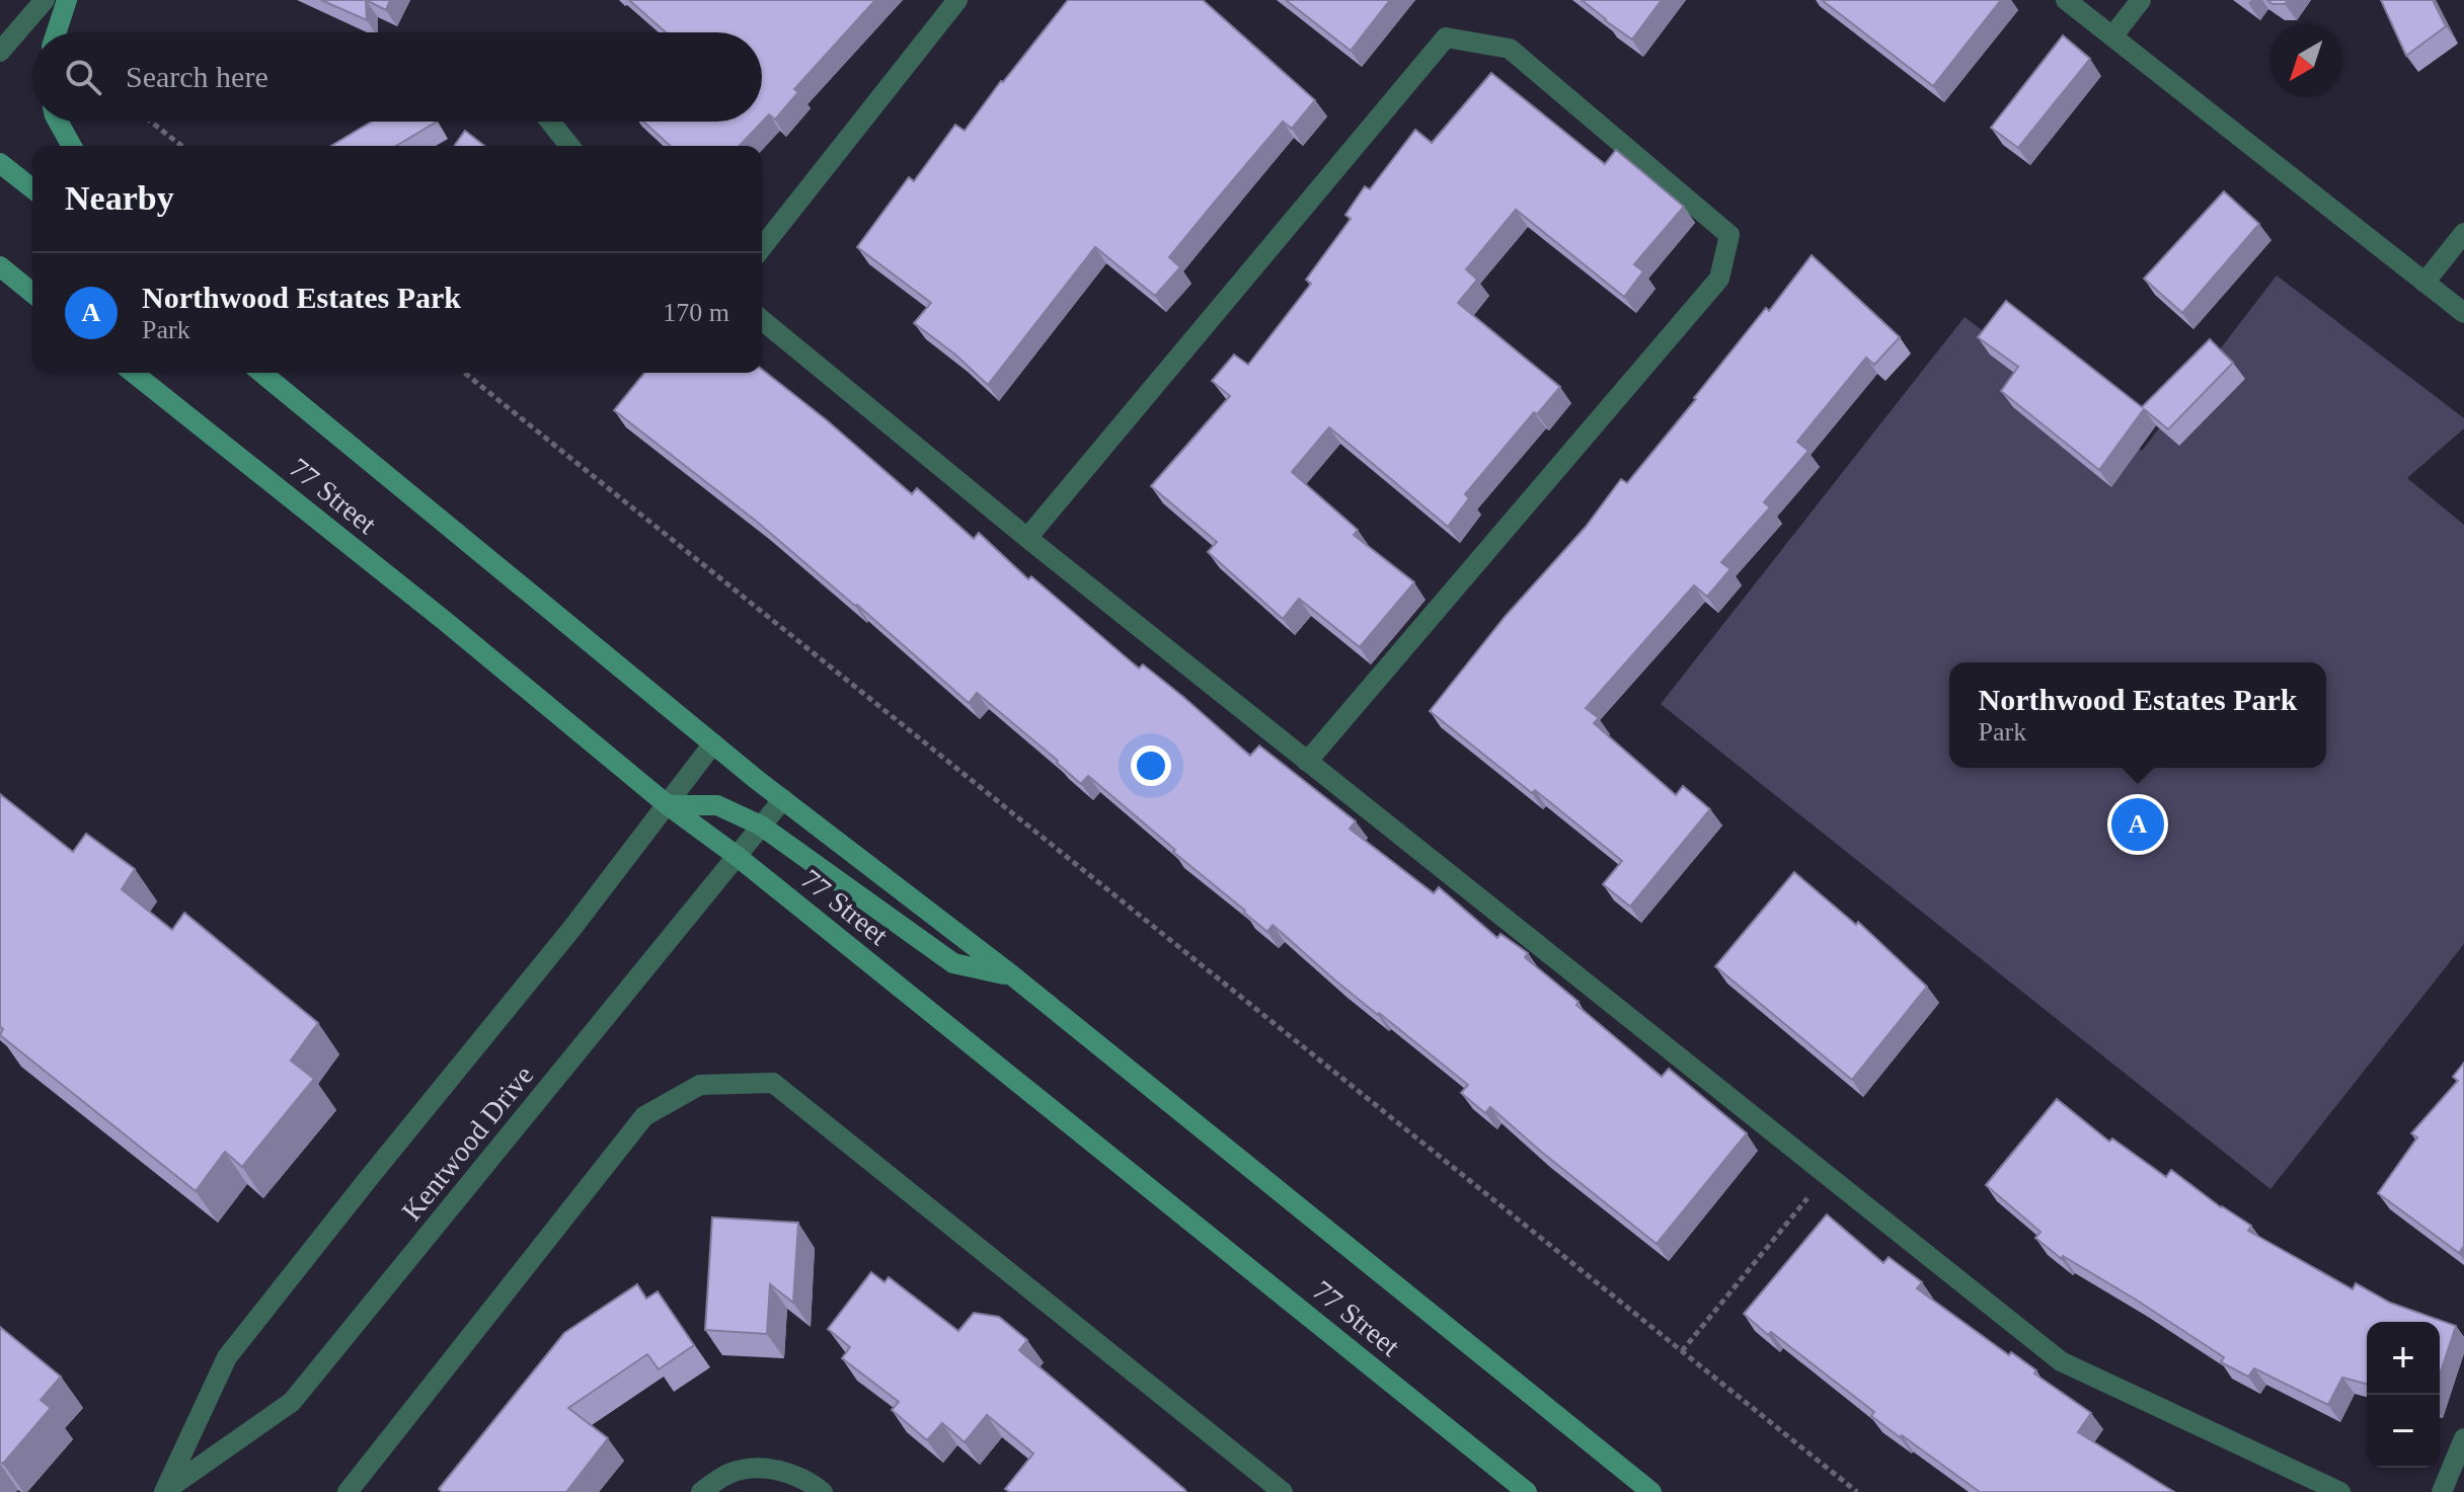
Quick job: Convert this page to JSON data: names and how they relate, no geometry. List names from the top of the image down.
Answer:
{
  "streets": {
    "main road": ["77 Street"],
    "street": ["Kentwood Drive"]
  },
  "crossings": [
    ["77 Street", "Kentwood Drive"]
  ],
  "north": "bottom left",
  "page": {
    "search": "Search here",
    "heading": "Nearby",
    "list": [
      {
        "mark": "A",
        "name": "Northwood Estates Park",
        "note": "Park",
        "value": "170 m"
      }
    ],
    "popup": ["Northwood Estates Park", "Park"],
    "pins": "A",
    "map_buttons": ["+", "−"]
  }
}
